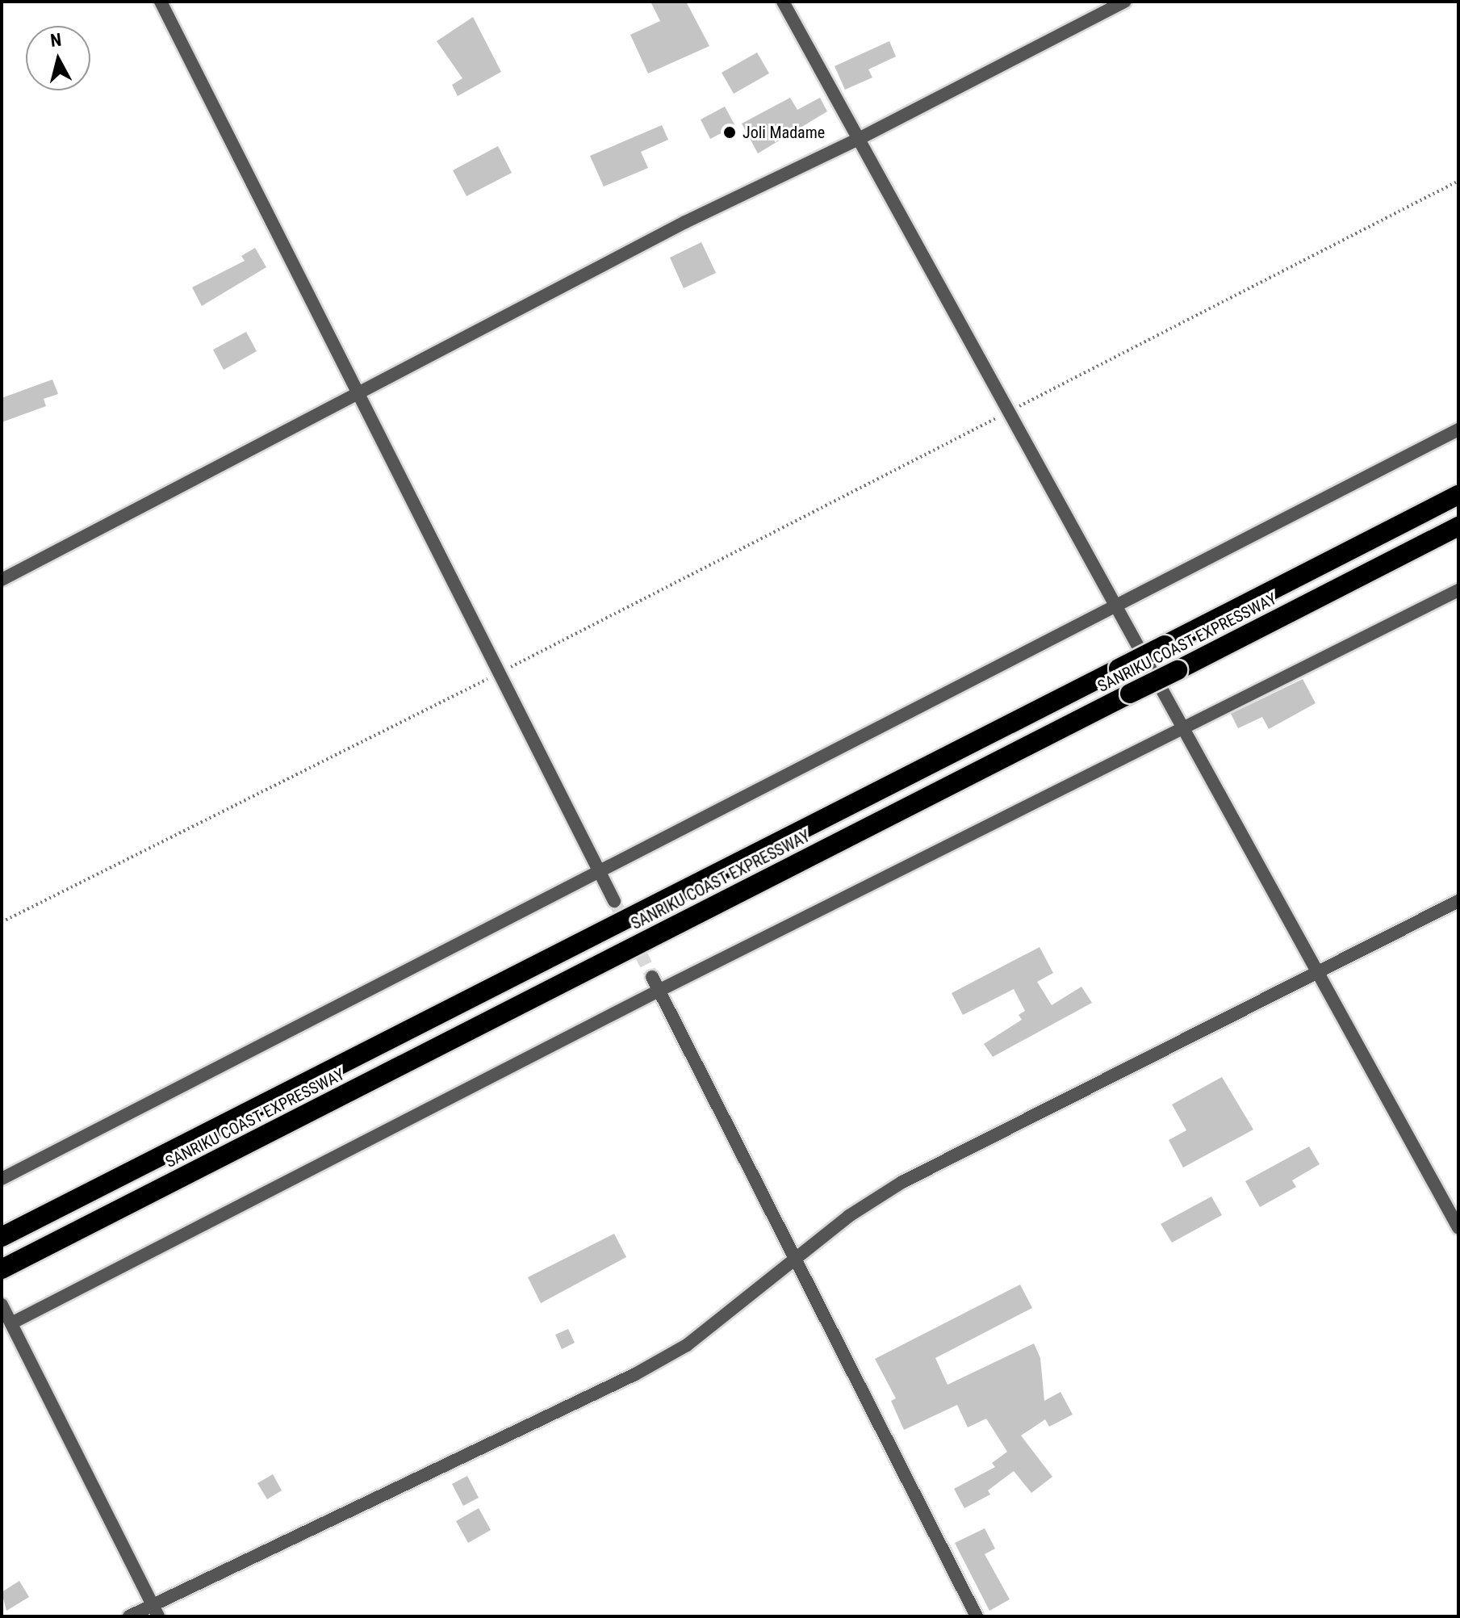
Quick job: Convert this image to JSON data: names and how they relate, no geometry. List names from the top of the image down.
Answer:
{
  "streets": {
    "highway": ["SANRIKU COAST EXPRESSWAY"]
  },
  "places": ["Joli Madame"],
  "north": "top"
}
